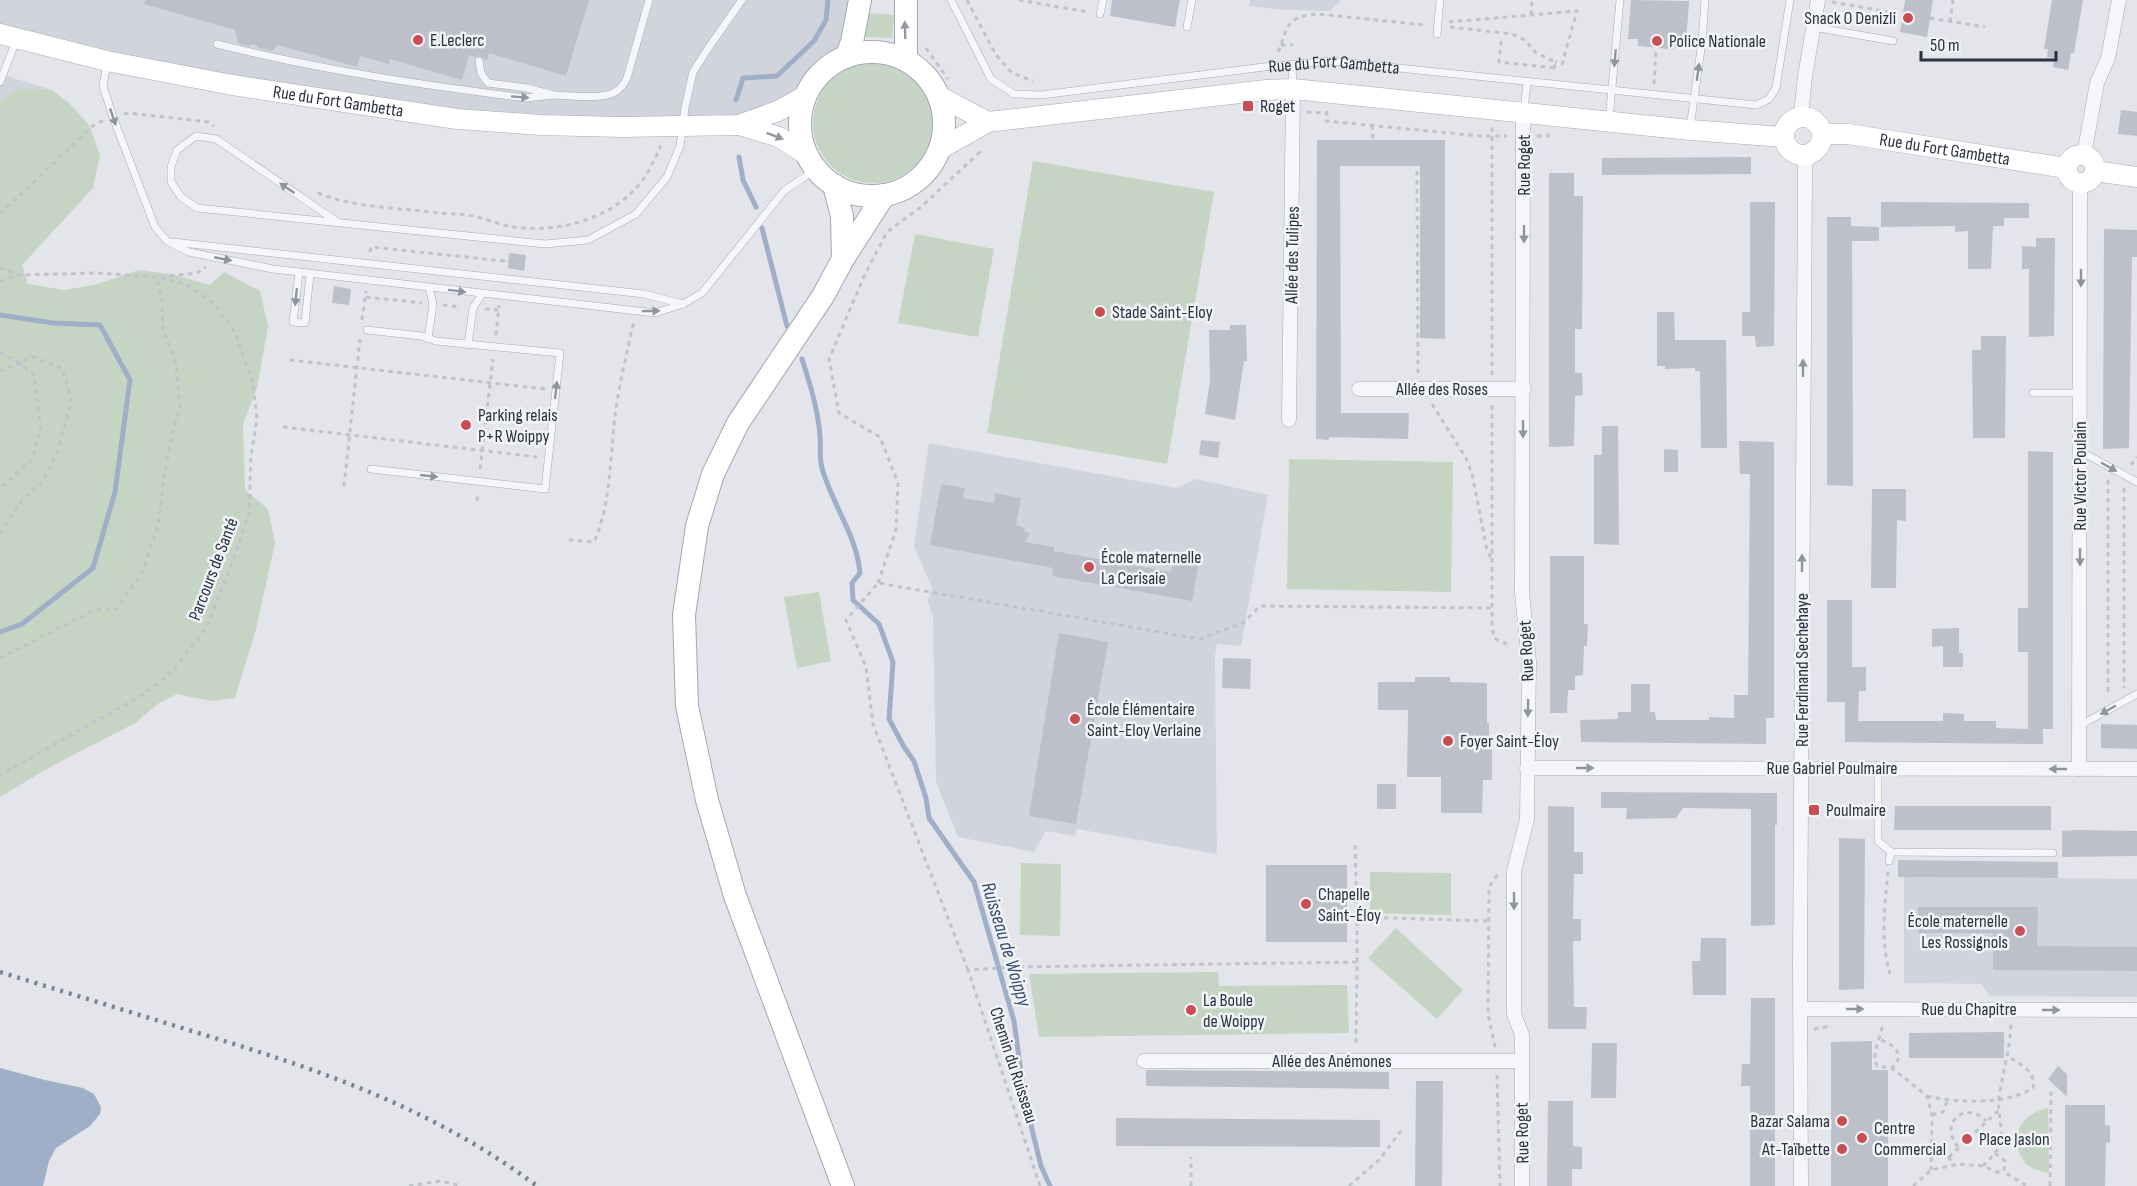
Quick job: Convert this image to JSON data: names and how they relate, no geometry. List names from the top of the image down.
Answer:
{
  "streets": {
    "street": [
      "Rue du Fort Gambetta",
      "Rue Roget",
      "Allée des Tulipes",
      "Allée des Roses",
      "Rue Victor Poulain",
      "Rue Ferdinand Sechehaye",
      "Rue Gabriel Poulmaire",
      "Rue du Chapitre",
      "Allée des Anémones"
    ],
    "path": ["Parcours de Santé", "Chemin du Ruisseau"]
  },
  "crossings": [
    ["Rue du Fort Gambetta", "Rue Roget"],
    ["Rue du Fort Gambetta", "Allée des Tulipes"],
    ["Rue du Fort Gambetta", "Rue Victor Poulain"],
    ["Rue du Fort Gambetta", "Rue Ferdinand Sechehaye"],
    ["Rue Roget", "Allée des Roses"],
    ["Rue Roget", "Rue Gabriel Poulmaire"],
    ["Rue Roget", "Allée des Anémones"],
    ["Rue Victor Poulain", "Rue Gabriel Poulmaire"],
    ["Rue Ferdinand Sechehaye", "Rue Gabriel Poulmaire"],
    ["Rue Ferdinand Sechehaye", "Rue du Chapitre"]
  ],
  "one_way": [
    "Rue Roget",
    "Rue Victor Poulain",
    "Rue Ferdinand Sechehaye",
    "Rue du Chapitre"
  ],
  "water": ["Ruisseau de Woippy"],
  "places": {
    "other": [
      "Snack O Denizli",
      "E.Leclerc",
      "Police Nationale",
      "Stade Saint-Eloy",
      "Parking relais P+R Woippy",
      "École maternelle La Cerisaie",
      "École Élémentaire Saint-Eloy Verlaine",
      "Foyer Saint-Éloy",
      "Chapelle Saint-Éloy",
      "École maternelle Les Rossignols",
      "La Boule de Woippy",
      "Bazar Salama",
      "Centre Commercial",
      "Place Jaslon",
      "At-Taïbette"
    ],
    "transit": ["Roget", "Poulmaire"]
  },
  "scale_bar": "50 m"
}
